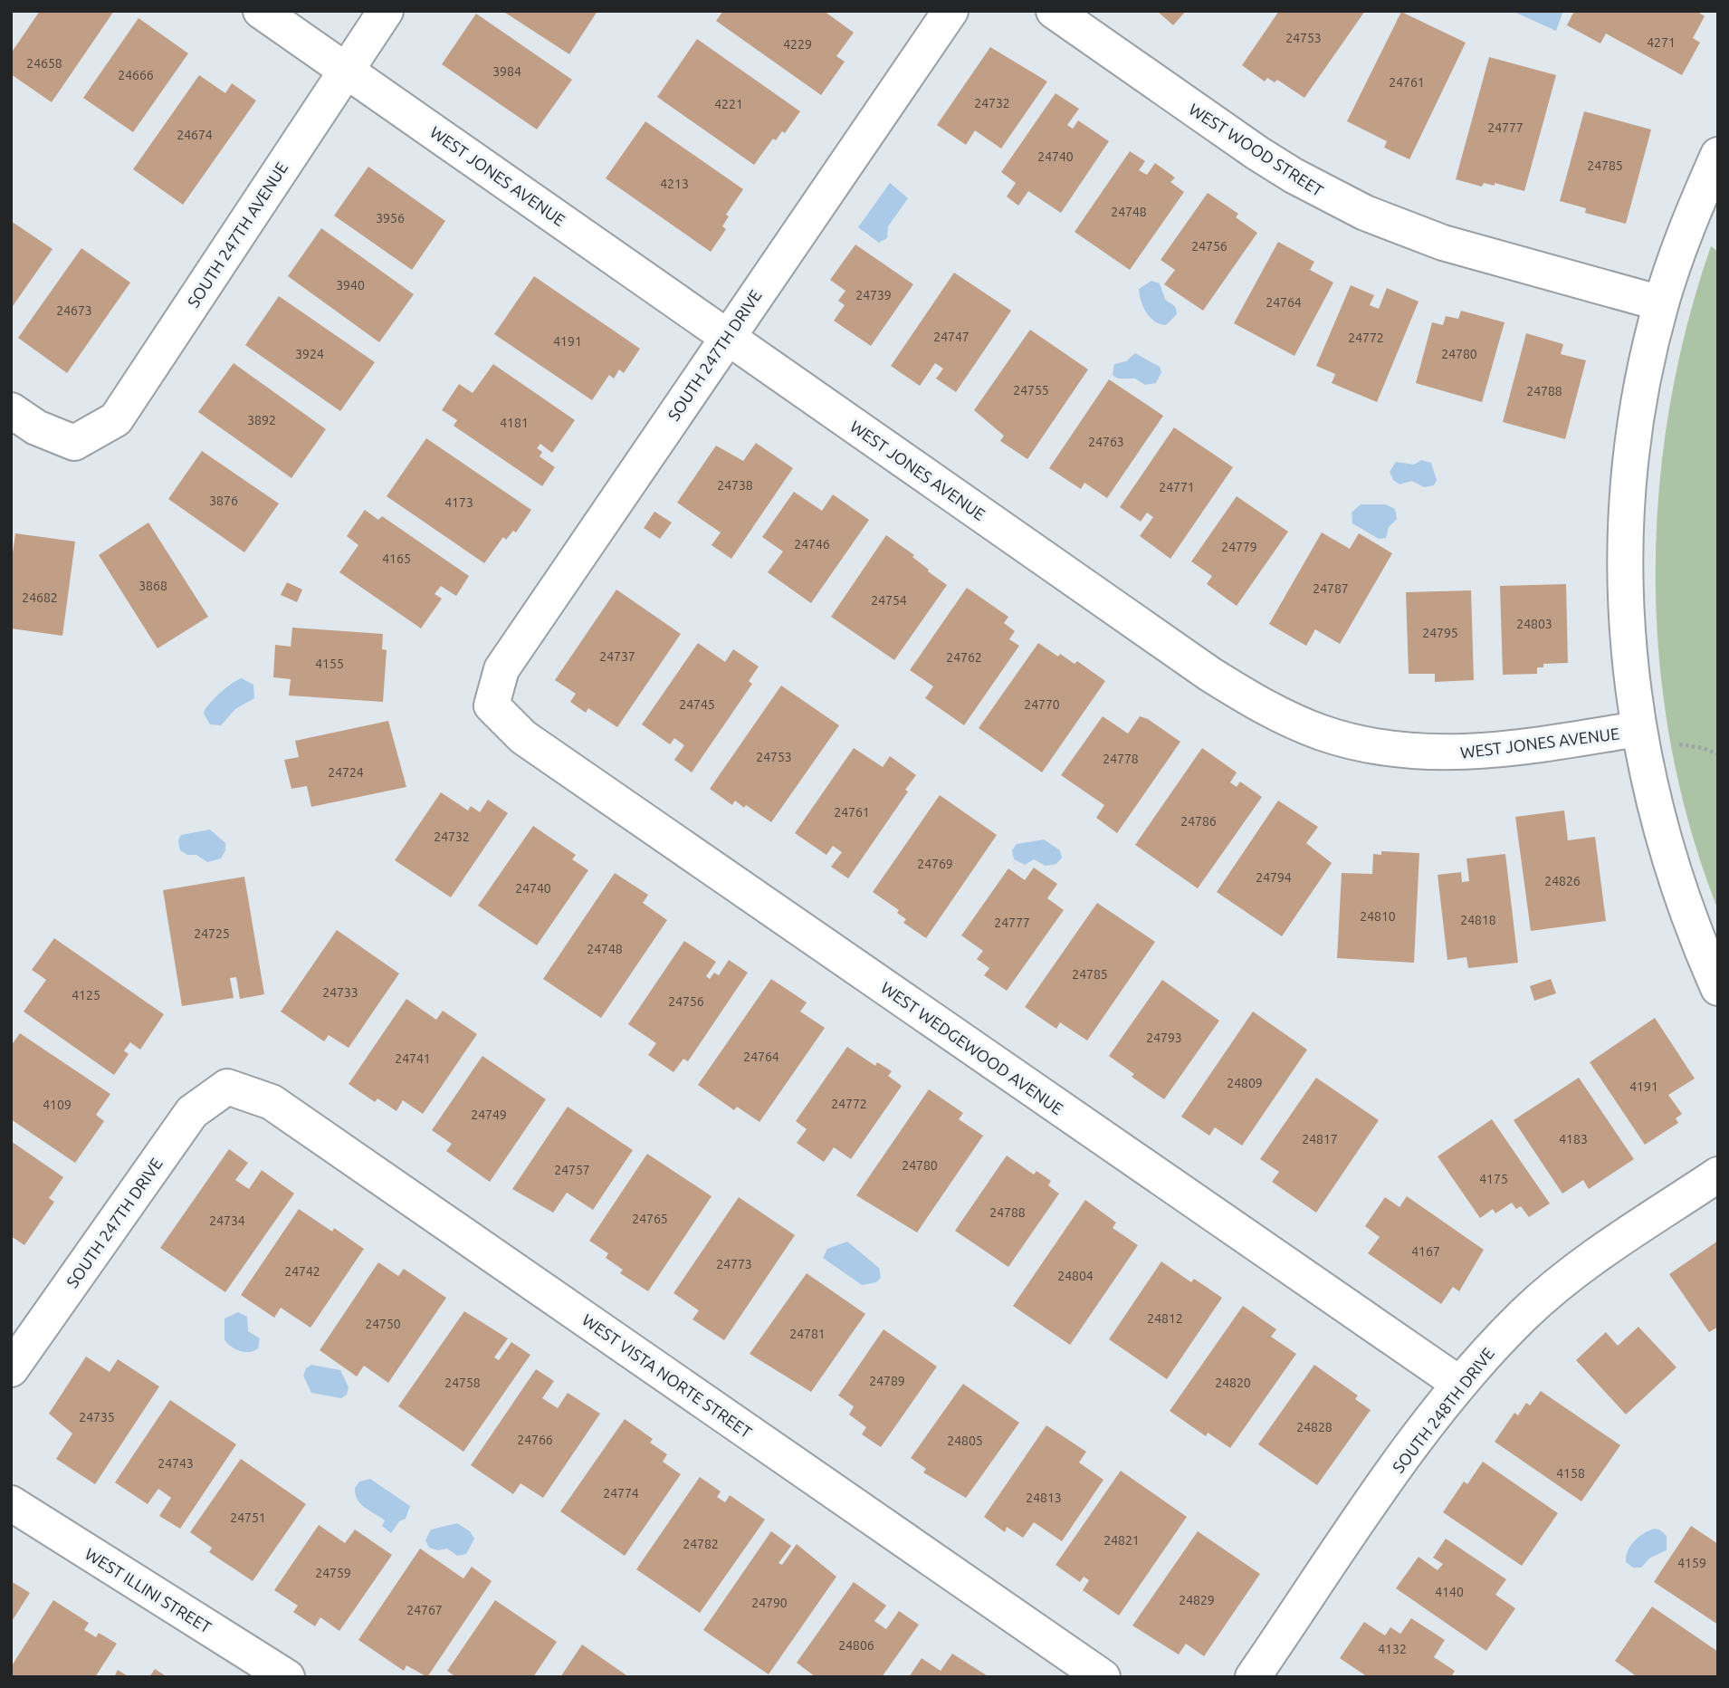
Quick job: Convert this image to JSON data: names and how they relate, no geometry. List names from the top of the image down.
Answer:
{
  "streets": {
    "street": [
      "WEST WOOD STREET",
      "WEST JONES AVENUE",
      "SOUTH 247TH AVENUE",
      "SOUTH 247TH DRIVE",
      "WEST WEDGEWOOD AVENUE",
      "WEST VISTA NORTE STREET",
      "SOUTH 248TH DRIVE",
      "WEST ILLINI STREET"
    ]
  },
  "crossings": [
    ["WEST JONES AVENUE", "SOUTH 247TH AVENUE"],
    ["WEST JONES AVENUE", "SOUTH 247TH DRIVE"],
    ["SOUTH 247TH DRIVE", "WEST WEDGEWOOD AVENUE"],
    ["SOUTH 247TH DRIVE", "WEST VISTA NORTE STREET"],
    ["WEST WEDGEWOOD AVENUE", "SOUTH 248TH DRIVE"]
  ],
  "house_numbers": [
    "24753",
    "4271",
    "4229",
    "24658",
    "3984",
    "24666",
    "24761",
    "24732",
    "4221",
    "24777",
    "24674",
    "24740",
    "24785",
    "4213",
    "24748",
    "3956",
    "24756",
    "3940",
    "24739",
    "24764",
    "24673",
    "24747",
    "24772",
    "4191",
    "3924",
    "24780",
    "24755",
    "24788",
    "3892",
    "4181",
    "24763",
    "24738",
    "24771",
    "3876",
    "4173",
    "24746",
    "24779",
    "4165",
    "3868",
    "24787",
    "24682",
    "24754",
    "24803",
    "24795",
    "24737",
    "24762",
    "4155",
    "24745",
    "24770",
    "24753",
    "24778",
    "24724",
    "24761",
    "24786",
    "24732",
    "24769",
    "24794",
    "24826",
    "24740",
    "24810",
    "24818",
    "24777",
    "24725",
    "24748",
    "24785",
    "24733",
    "4125",
    "24756",
    "24793",
    "24764",
    "24741",
    "24809",
    "4191",
    "24772",
    "4109",
    "24749",
    "24817",
    "4183",
    "24780",
    "24757",
    "4175",
    "24788",
    "24765",
    "24734",
    "4167",
    "24773",
    "24742",
    "24804",
    "24812",
    "24750",
    "24781",
    "24789",
    "24758",
    "24820",
    "24735",
    "24828",
    "24766",
    "24805",
    "24743",
    "4158",
    "24774",
    "24813",
    "24751",
    "24821",
    "24782",
    "4159",
    "24759",
    "4140",
    "24829",
    "24790",
    "24767",
    "24806",
    "4132"
  ]
}
